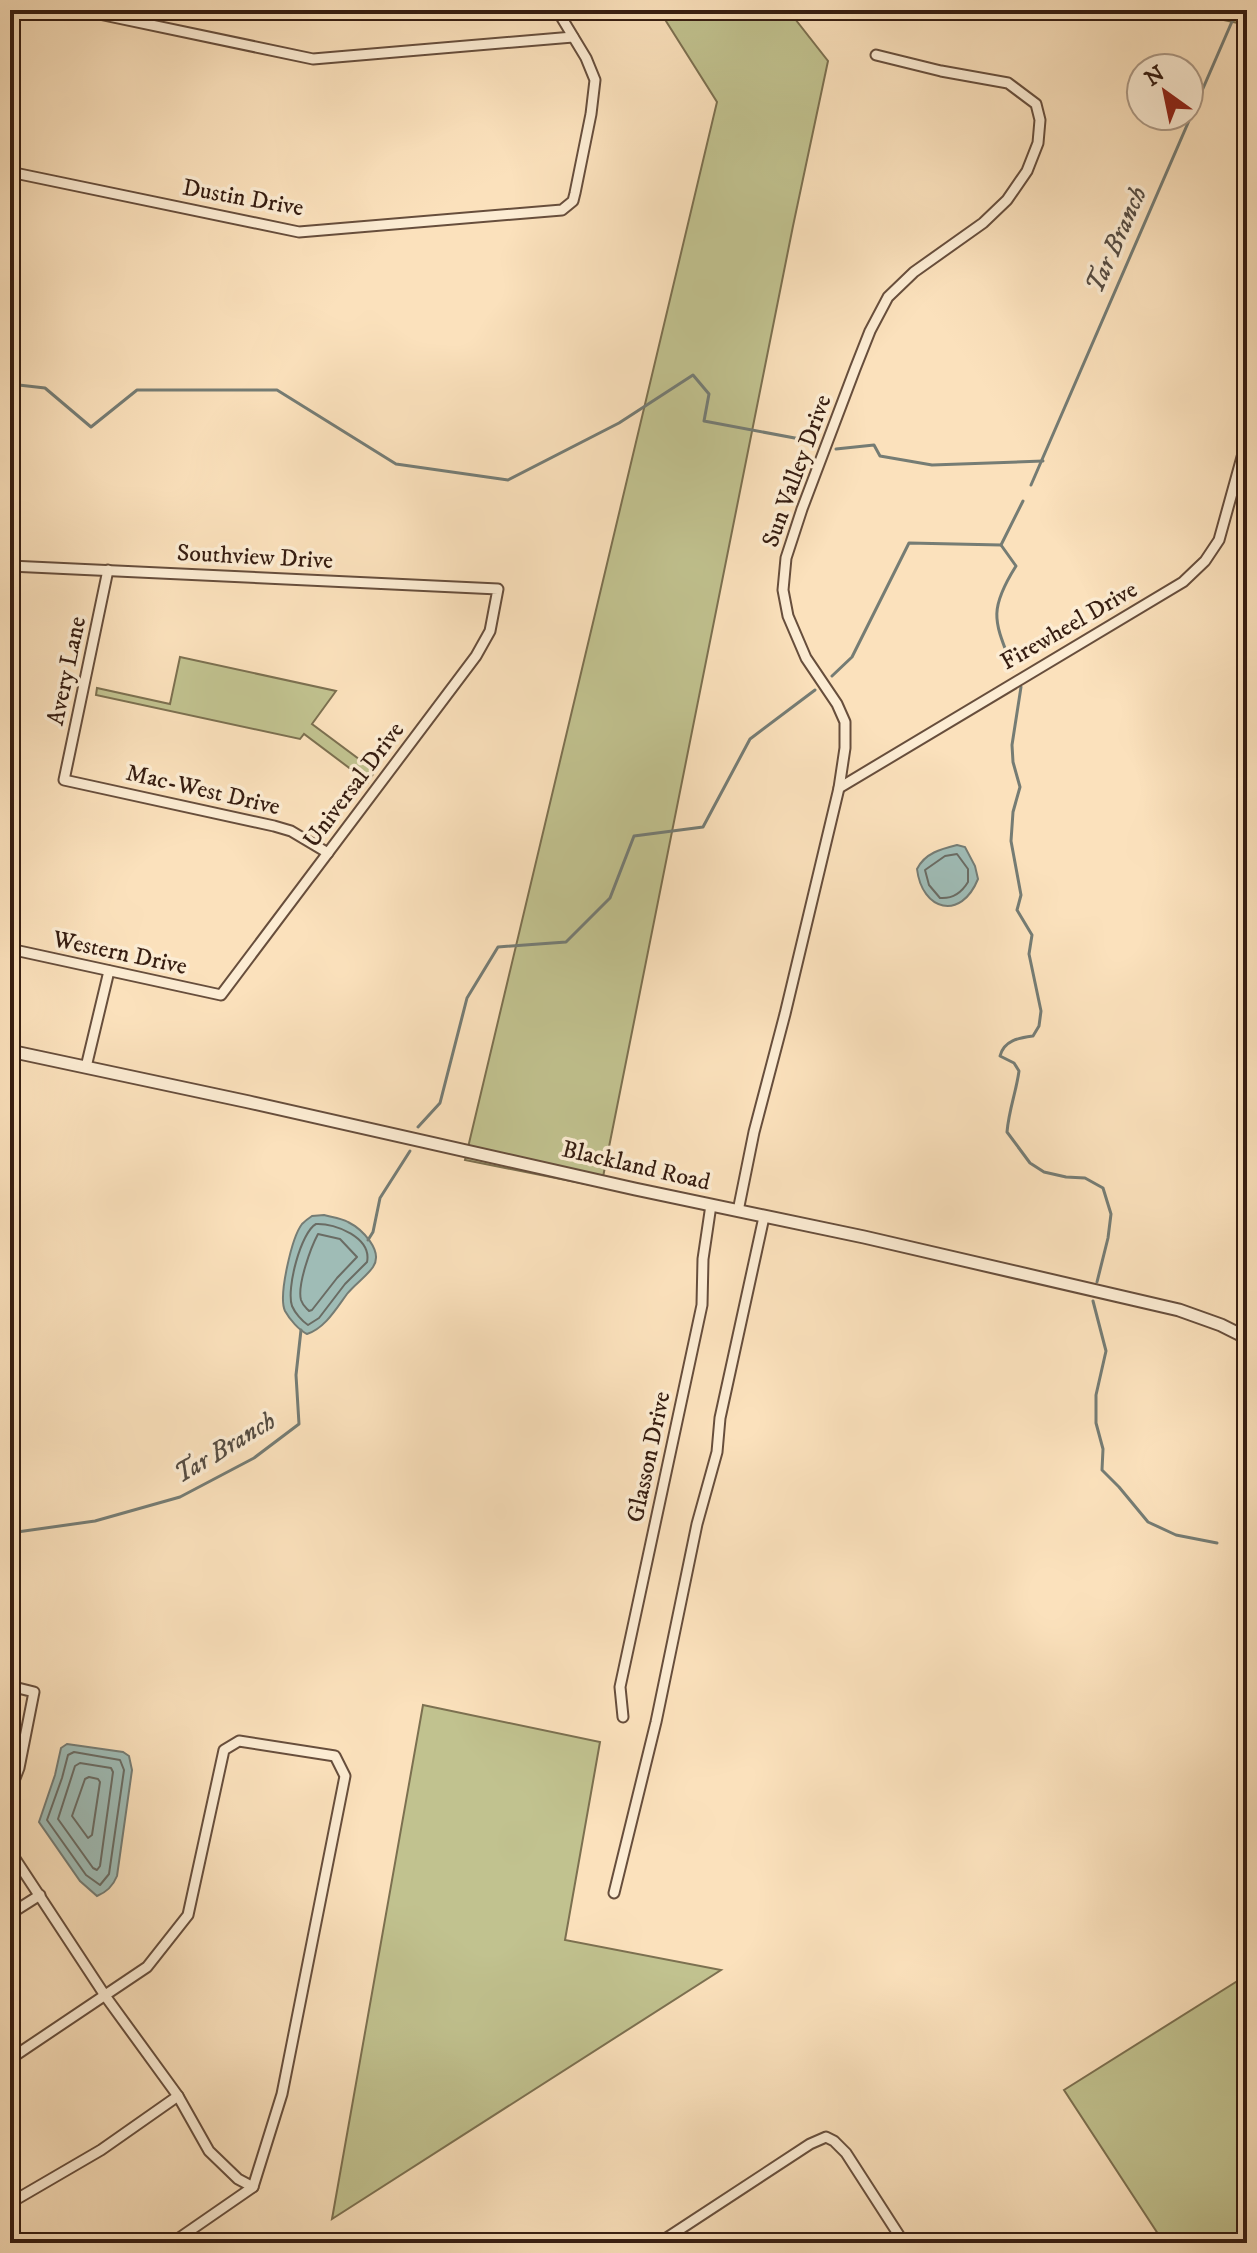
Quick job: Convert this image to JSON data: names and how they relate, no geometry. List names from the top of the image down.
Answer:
{
  "streets": {
    "street": [
      "Dustin Drive",
      "Sun Valley Drive",
      "Southview Drive",
      "Firewheel Drive",
      "Avery Lane",
      "Universal Drive",
      "Mac-West Drive",
      "Western Drive",
      "Blackland Road",
      "Glasson Drive"
    ]
  },
  "crossings": [
    ["Sun Valley Drive", "Firewheel Drive"],
    ["Sun Valley Drive", "Blackland Road"],
    ["Southview Drive", "Avery Lane"],
    ["Southview Drive", "Universal Drive"],
    ["Avery Lane", "Mac-West Drive"],
    ["Universal Drive", "Mac-West Drive"],
    ["Universal Drive", "Western Drive"],
    ["Blackland Road", "Glasson Drive"]
  ],
  "water": ["Tar Branch"],
  "north": "top left"
}
